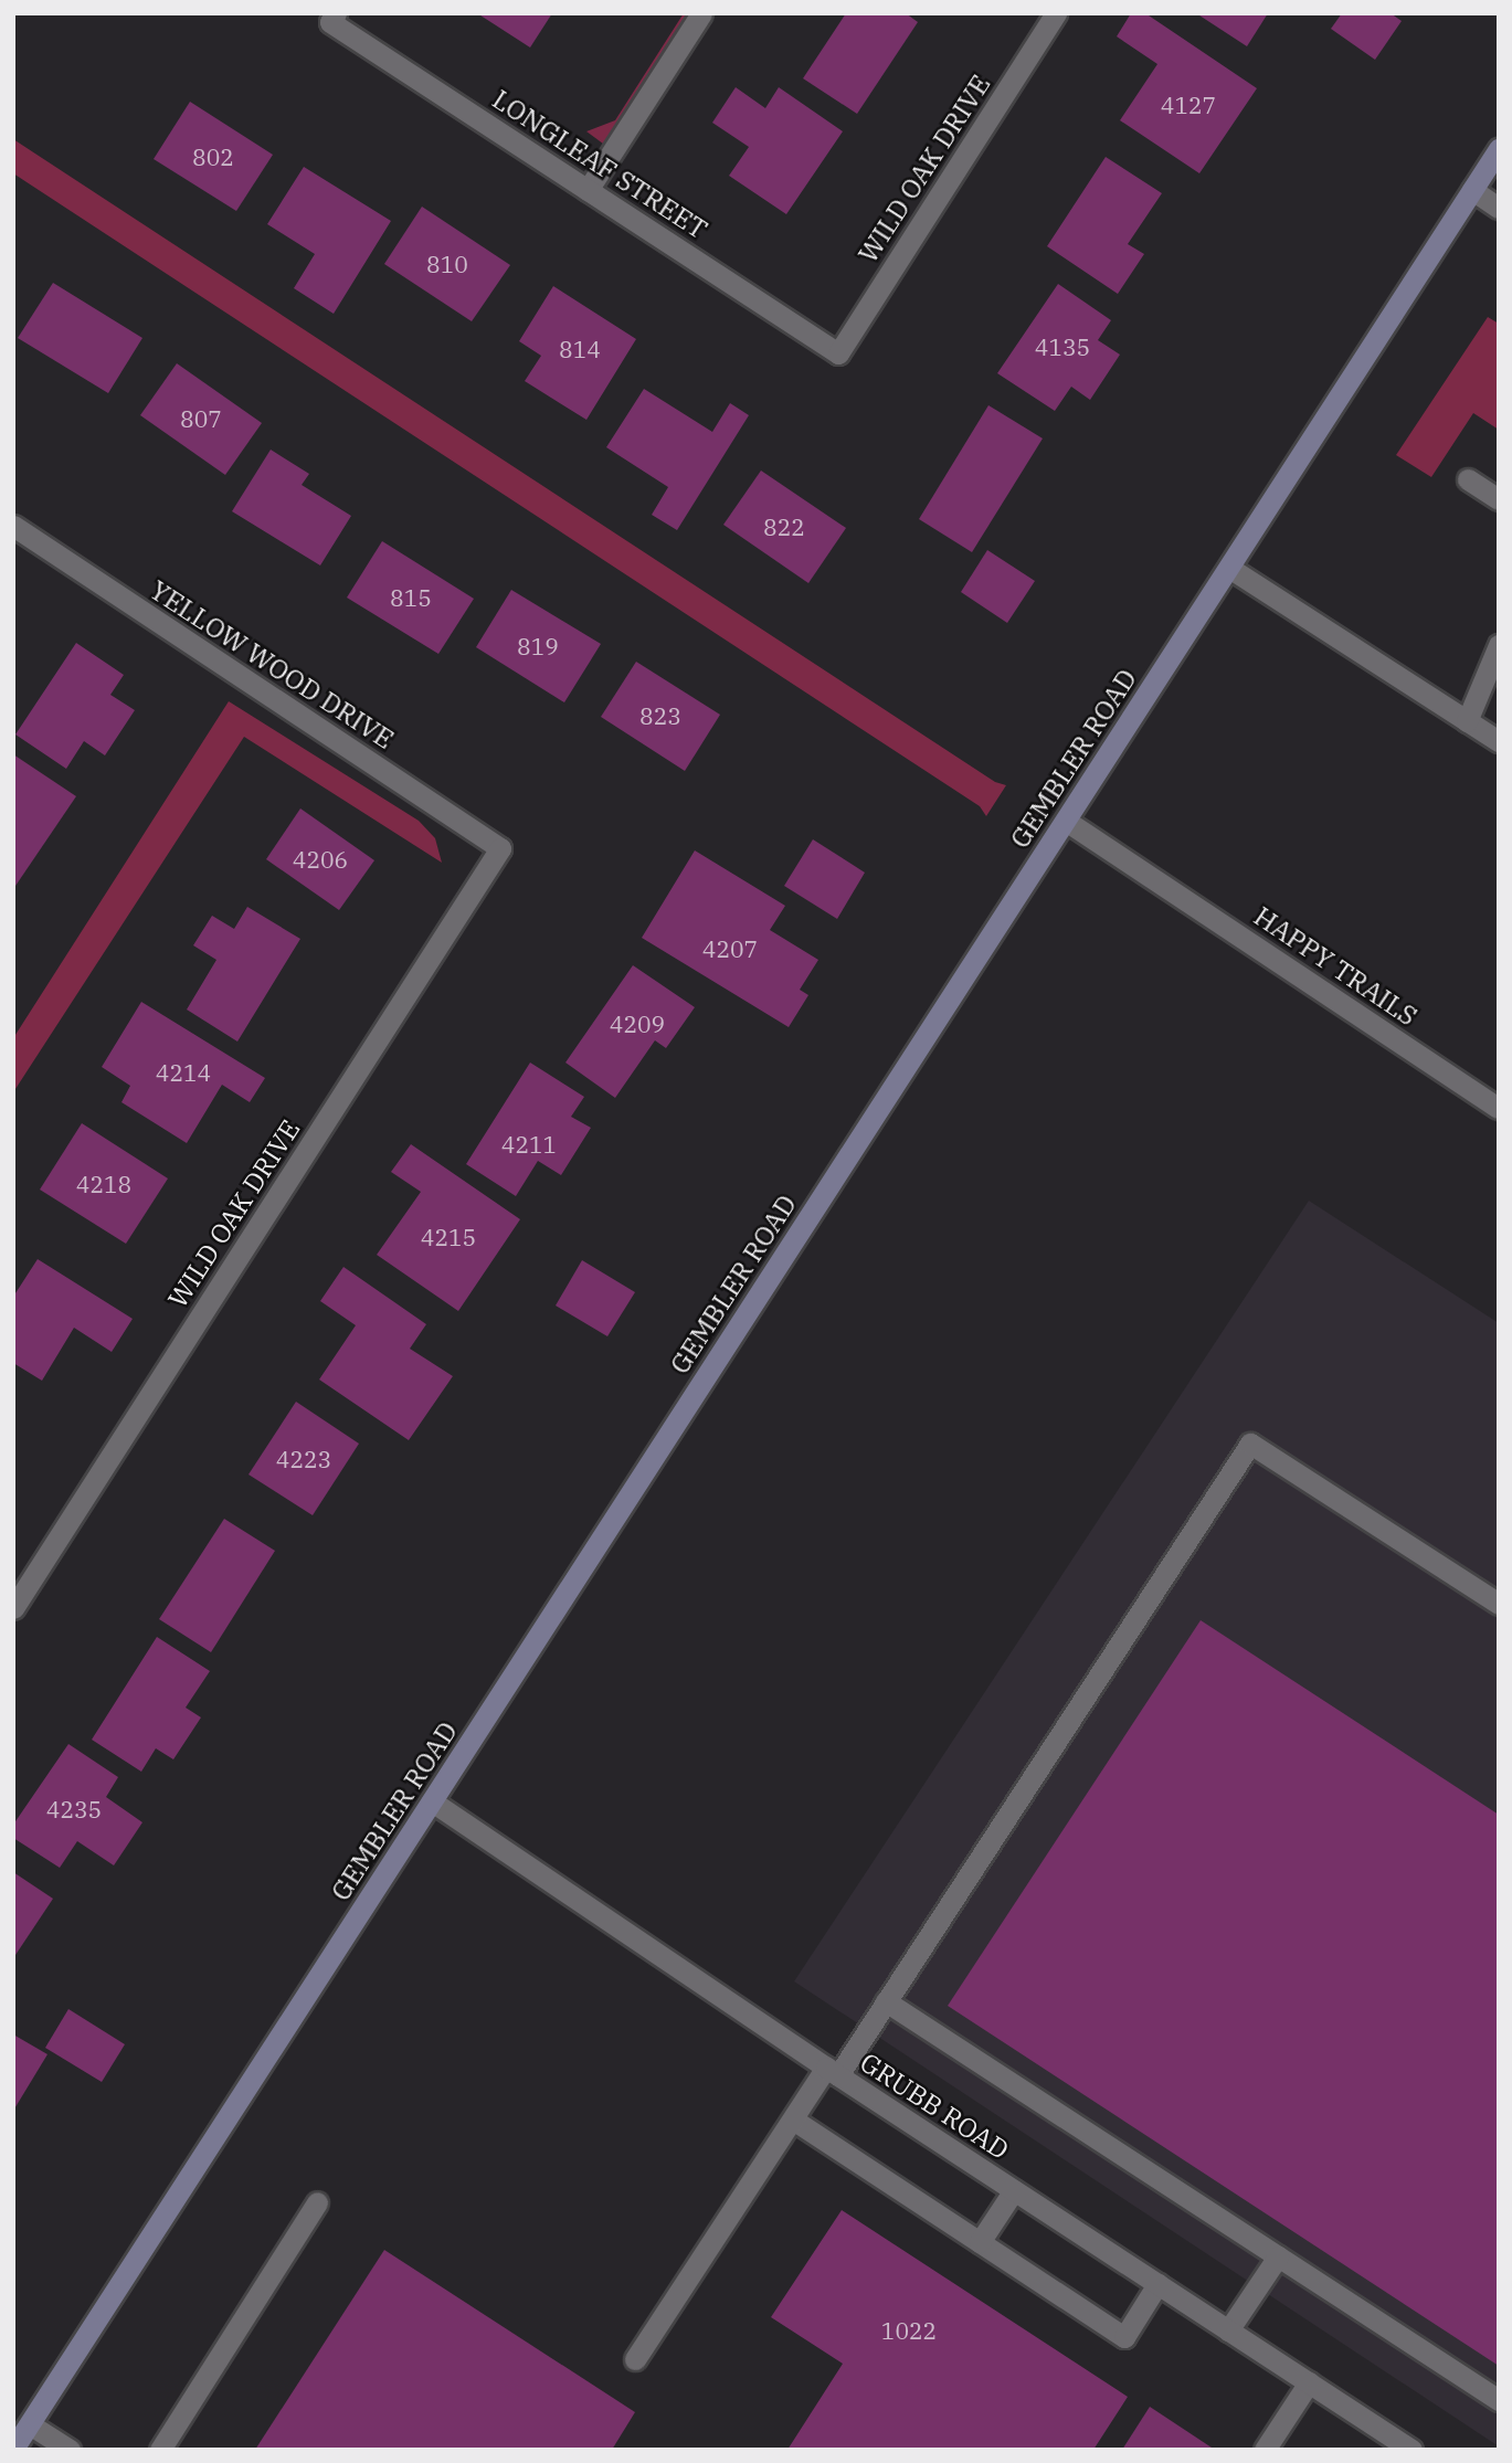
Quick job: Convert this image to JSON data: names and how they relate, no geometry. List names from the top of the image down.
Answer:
{
  "streets": {
    "main road": ["GEMBLER ROAD"],
    "street": [
      "LONGLEAF STREET",
      "WILD OAK DRIVE",
      "YELLOW WOOD DRIVE",
      "HAPPY TRAILS",
      "GRUBB ROAD"
    ]
  },
  "crossings": [
    ["LONGLEAF STREET", "WILD OAK DRIVE"],
    ["WILD OAK DRIVE", "YELLOW WOOD DRIVE"],
    ["GEMBLER ROAD", "HAPPY TRAILS"],
    ["GEMBLER ROAD", "GRUBB ROAD"]
  ],
  "house_numbers": [
    "4127",
    "802",
    "810",
    "4135",
    "814",
    "807",
    "822",
    "815",
    "819",
    "823",
    "4206",
    "4207",
    "4209",
    "4214",
    "4211",
    "4218",
    "4215",
    "4223",
    "4235",
    "1022"
  ]
}
